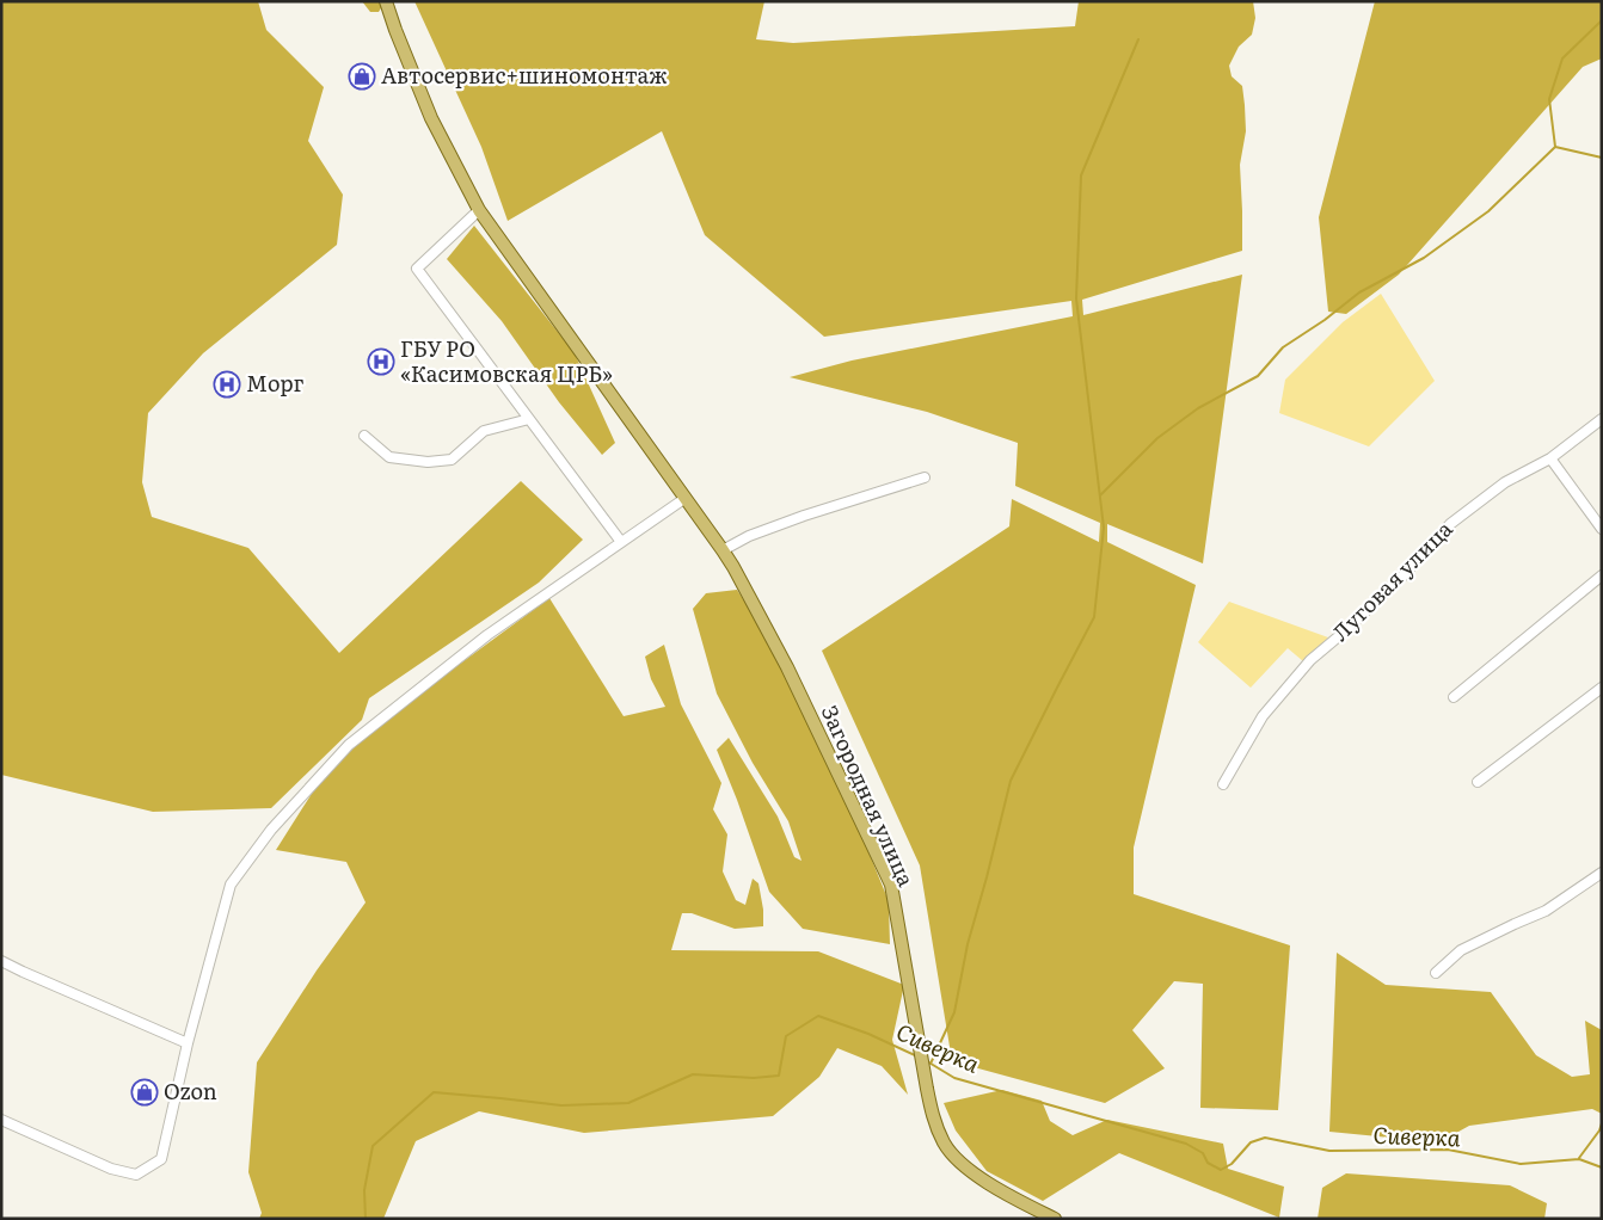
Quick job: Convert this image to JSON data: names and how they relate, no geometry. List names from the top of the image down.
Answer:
{
  "streets": {
    "main road": ["Загородная улица"],
    "street": ["Луговая улица"]
  },
  "water": ["Сиверка"],
  "places": {
    "shop": ["Автосервис+шиномонтаж", "Ozon"],
    "hospital": ["ГБУ РО «Касимовская ЦРБ»", "Морг"]
  }
}
